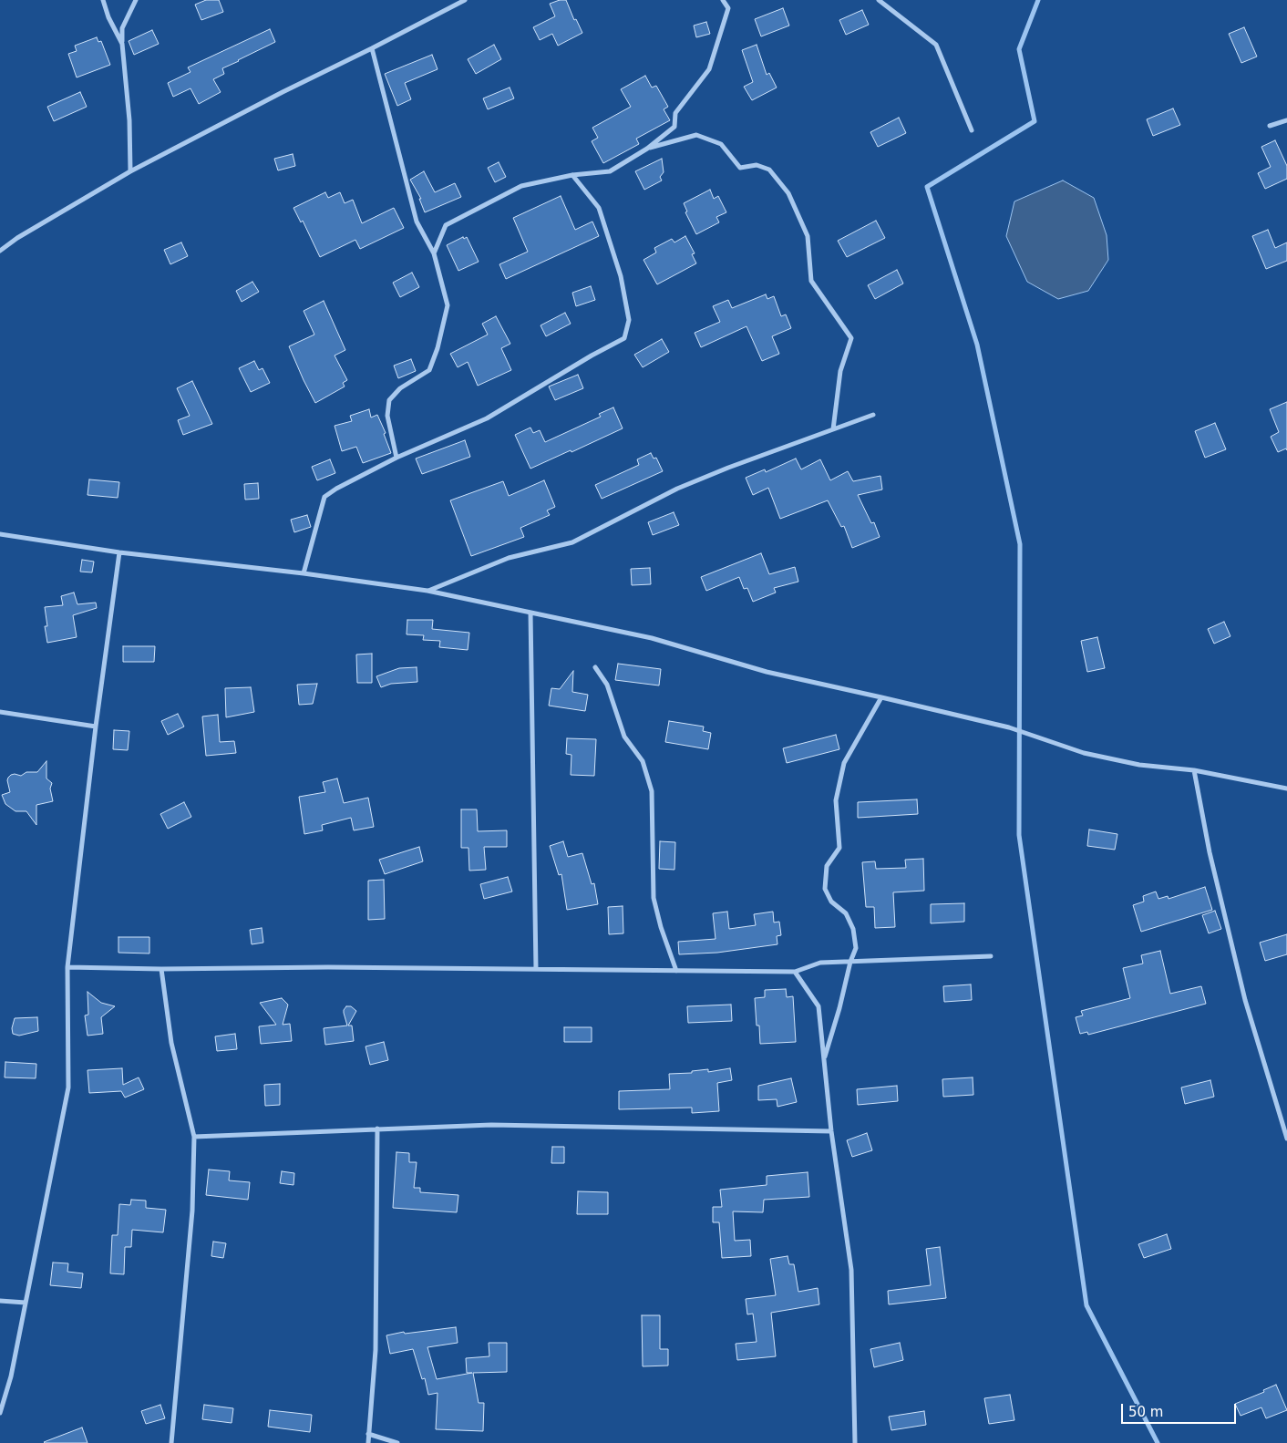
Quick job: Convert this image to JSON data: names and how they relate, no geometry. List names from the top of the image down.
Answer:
{
  "scale_bar": "50 m"
}
